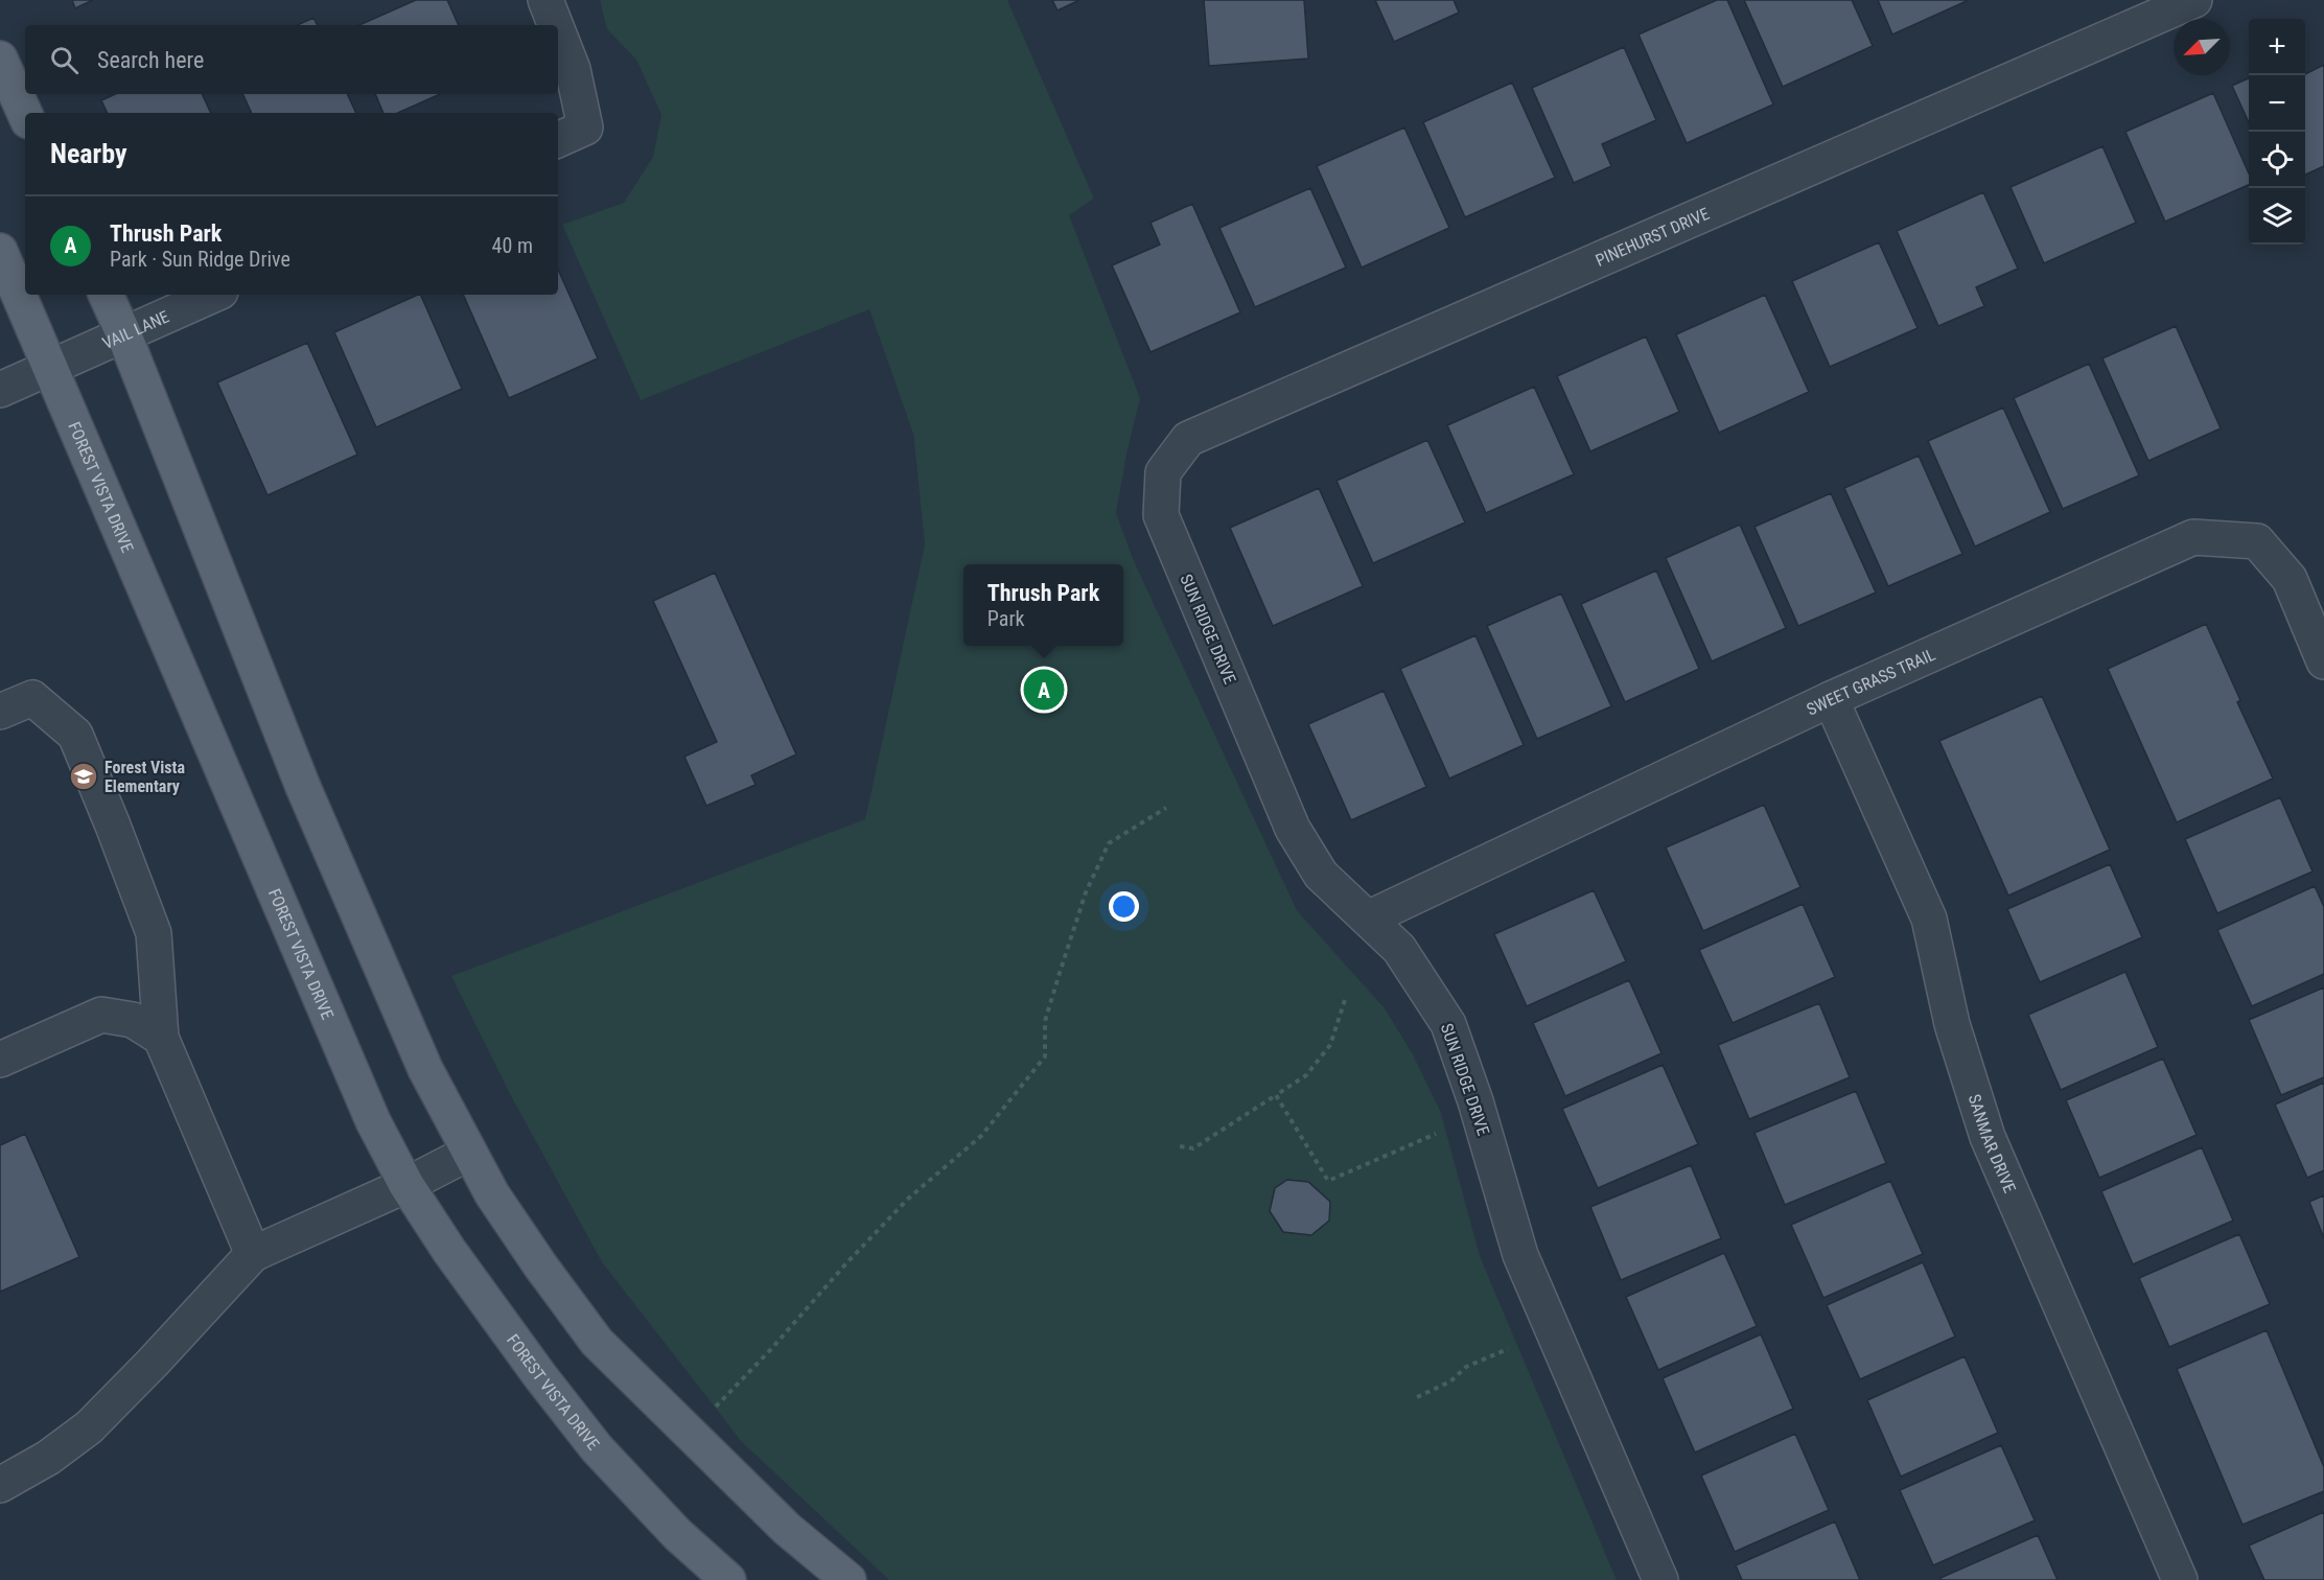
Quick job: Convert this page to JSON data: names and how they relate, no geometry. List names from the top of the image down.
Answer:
{
  "streets": {
    "main road": ["FOREST VISTA DRIVE"],
    "street": [
      "PINEHURST DRIVE",
      "VAIL LANE",
      "SUN RIDGE DRIVE",
      "SWEET GRASS TRAIL",
      "SANMAR DRIVE"
    ]
  },
  "crossings": [
    ["PINEHURST DRIVE", "SUN RIDGE DRIVE"],
    ["VAIL LANE", "FOREST VISTA DRIVE"],
    ["SUN RIDGE DRIVE", "SWEET GRASS TRAIL"],
    ["SWEET GRASS TRAIL", "SANMAR DRIVE"]
  ],
  "places": {
    "school or university": ["Forest Vista Elementary"]
  },
  "north": "bottom left",
  "page": {
    "map_buttons": ["+", "−"],
    "search": "Search here",
    "heading": "Nearby",
    "list": [
      {
        "mark": "A",
        "name": "Thrush Park",
        "note": "Park · Sun Ridge Drive",
        "value": "40 m"
      }
    ],
    "popup": ["Thrush Park", "Park"],
    "pins": "A"
  }
}
